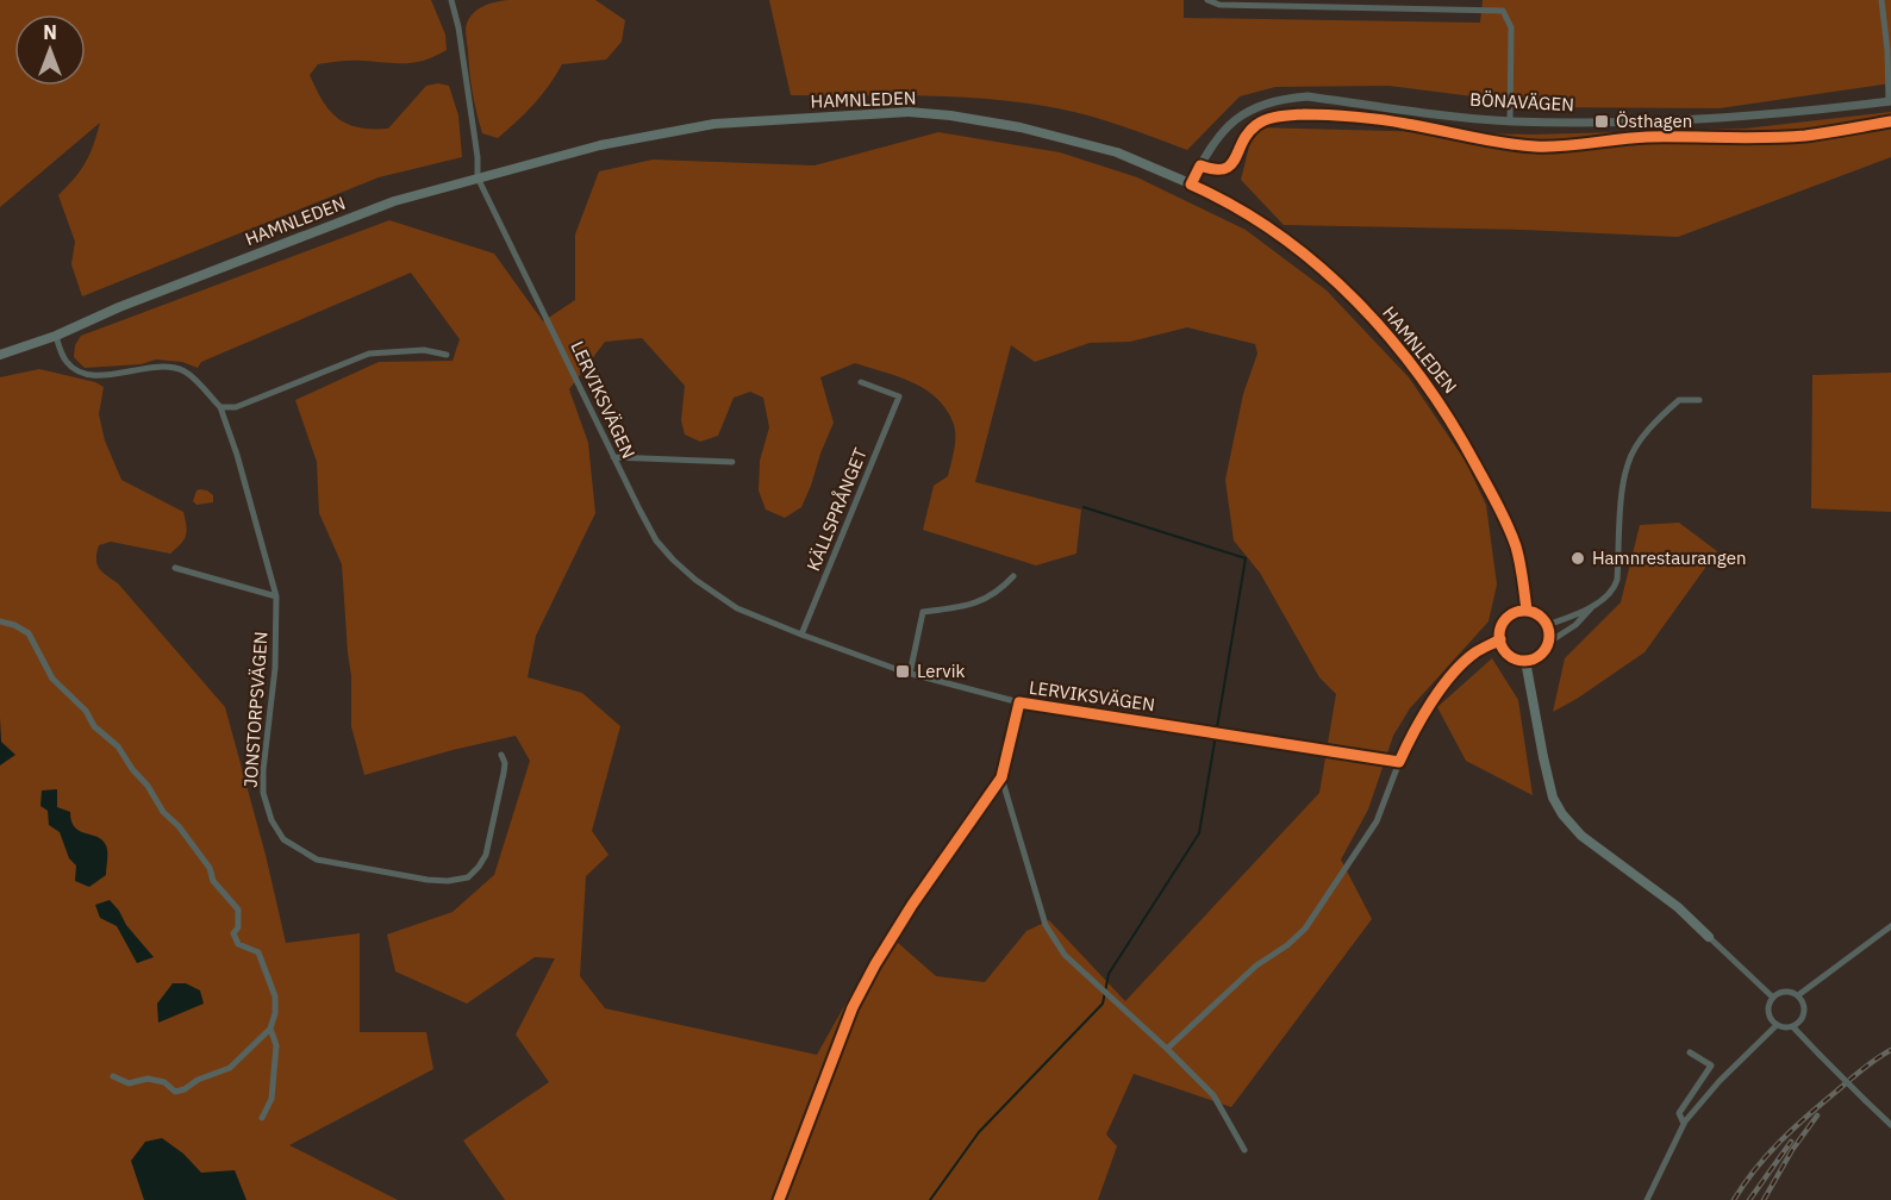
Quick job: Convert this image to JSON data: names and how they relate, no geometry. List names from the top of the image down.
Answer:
{
  "streets": {
    "main road": ["HAMNLEDEN"],
    "street": [
      "BÖNAVÄGEN",
      "LERVIKSVÄGEN",
      "KÄLLSPRÅNGET",
      "JONSTORPSVÄGEN"
    ]
  },
  "crossings": [
    ["HAMNLEDEN", "BÖNAVÄGEN"],
    ["HAMNLEDEN", "LERVIKSVÄGEN"],
    ["HAMNLEDEN", "JONSTORPSVÄGEN"],
    ["LERVIKSVÄGEN", "KÄLLSPRÅNGET"]
  ],
  "places": {
    "transit": ["Östhagen", "Lervik"],
    "other": ["Hamnrestaurangen"]
  },
  "north": "top"
}
